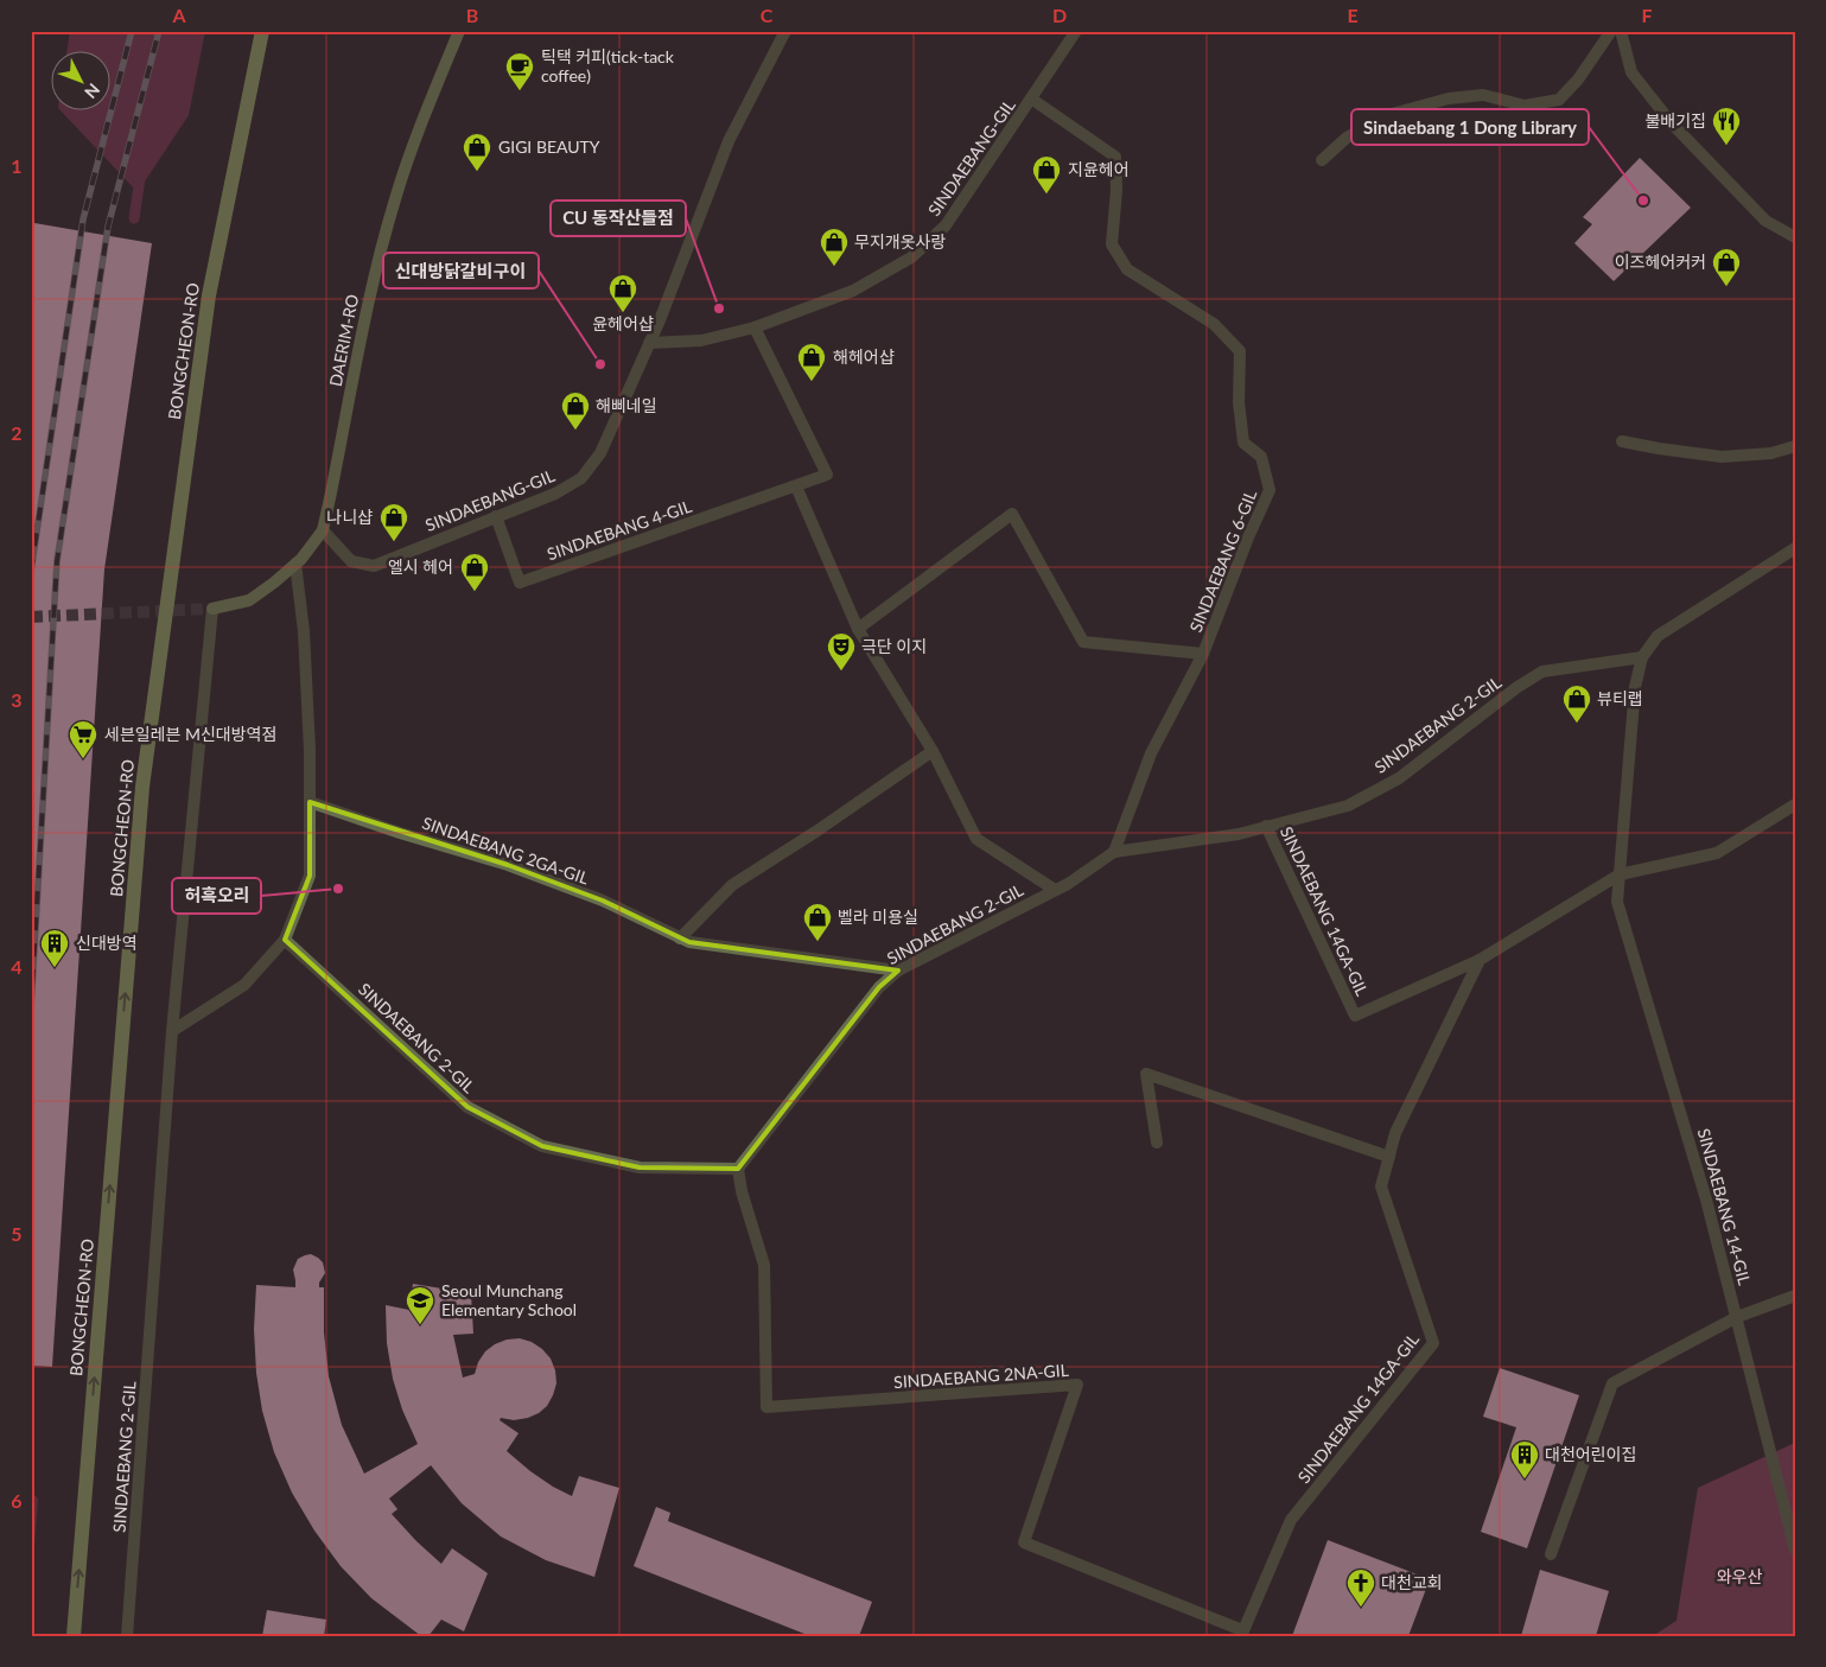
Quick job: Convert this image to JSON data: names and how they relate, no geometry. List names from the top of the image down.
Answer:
{
  "streets": {
    "main road": ["DAERIM-RO", "BONGCHEON-RO"],
    "street": [
      "SINDAEBANG-GIL",
      "SINDAEBANG 4-GIL",
      "SINDAEBANG 6-GIL",
      "SINDAEBANG 2-GIL",
      "SINDAEBANG 2GA-GIL",
      "SINDAEBANG 14GA-GIL",
      "SINDAEBANG 14-GIL",
      "SINDAEBANG 2NA-GIL"
    ]
  },
  "crossings": [
    ["SINDAEBANG-GIL", "DAERIM-RO"],
    ["SINDAEBANG-GIL", "SINDAEBANG 4-GIL"],
    ["SINDAEBANG-GIL", "SINDAEBANG 6-GIL"],
    ["DAERIM-RO", "SINDAEBANG 2-GIL"],
    ["SINDAEBANG 6-GIL", "SINDAEBANG 2-GIL"],
    ["SINDAEBANG 2-GIL", "SINDAEBANG 2GA-GIL"],
    ["SINDAEBANG 2-GIL", "SINDAEBANG 14GA-GIL"],
    ["SINDAEBANG 2-GIL", "SINDAEBANG 14-GIL"],
    ["SINDAEBANG 2-GIL", "SINDAEBANG 2NA-GIL"],
    ["SINDAEBANG 14GA-GIL", "SINDAEBANG 14-GIL"],
    ["SINDAEBANG 14GA-GIL", "SINDAEBANG 2NA-GIL"]
  ],
  "one_way": ["BONGCHEON-RO"],
  "parks": ["와우산"],
  "places": {
    "cafe": ["틱택 커피(tick-tack coffee)"],
    "restaurant": ["불배기집"],
    "shop": [
      "GIGI BEAUTY",
      "지윤헤어",
      "무지개옷사랑",
      "이즈헤어커커",
      "윤헤어샵",
      "해헤어샵",
      "해삐네일",
      "나니샵",
      "엘시 헤어",
      "뷰티랩",
      "벨라 미용실"
    ],
    "other": [
      "Sindaebang 1 Dong Library",
      "CU 동작산들점",
      "신대방닭갈비구이",
      "허흑오리"
    ],
    "theatre": ["극단 이지"],
    "supermarket": ["세븐일레븐 M신대방역점"],
    "building": ["신대방역", "대천어린이집"],
    "school or university": ["Seoul Munchang Elementary School"],
    "church": ["대천교회"]
  },
  "north": "bottom right",
  "grid": {
    "columns": [
      "A",
      "B",
      "C",
      "D",
      "E",
      "F"
    ],
    "rows": [
      "1",
      "2",
      "3",
      "4",
      "5",
      "6"
    ]
  }
}
